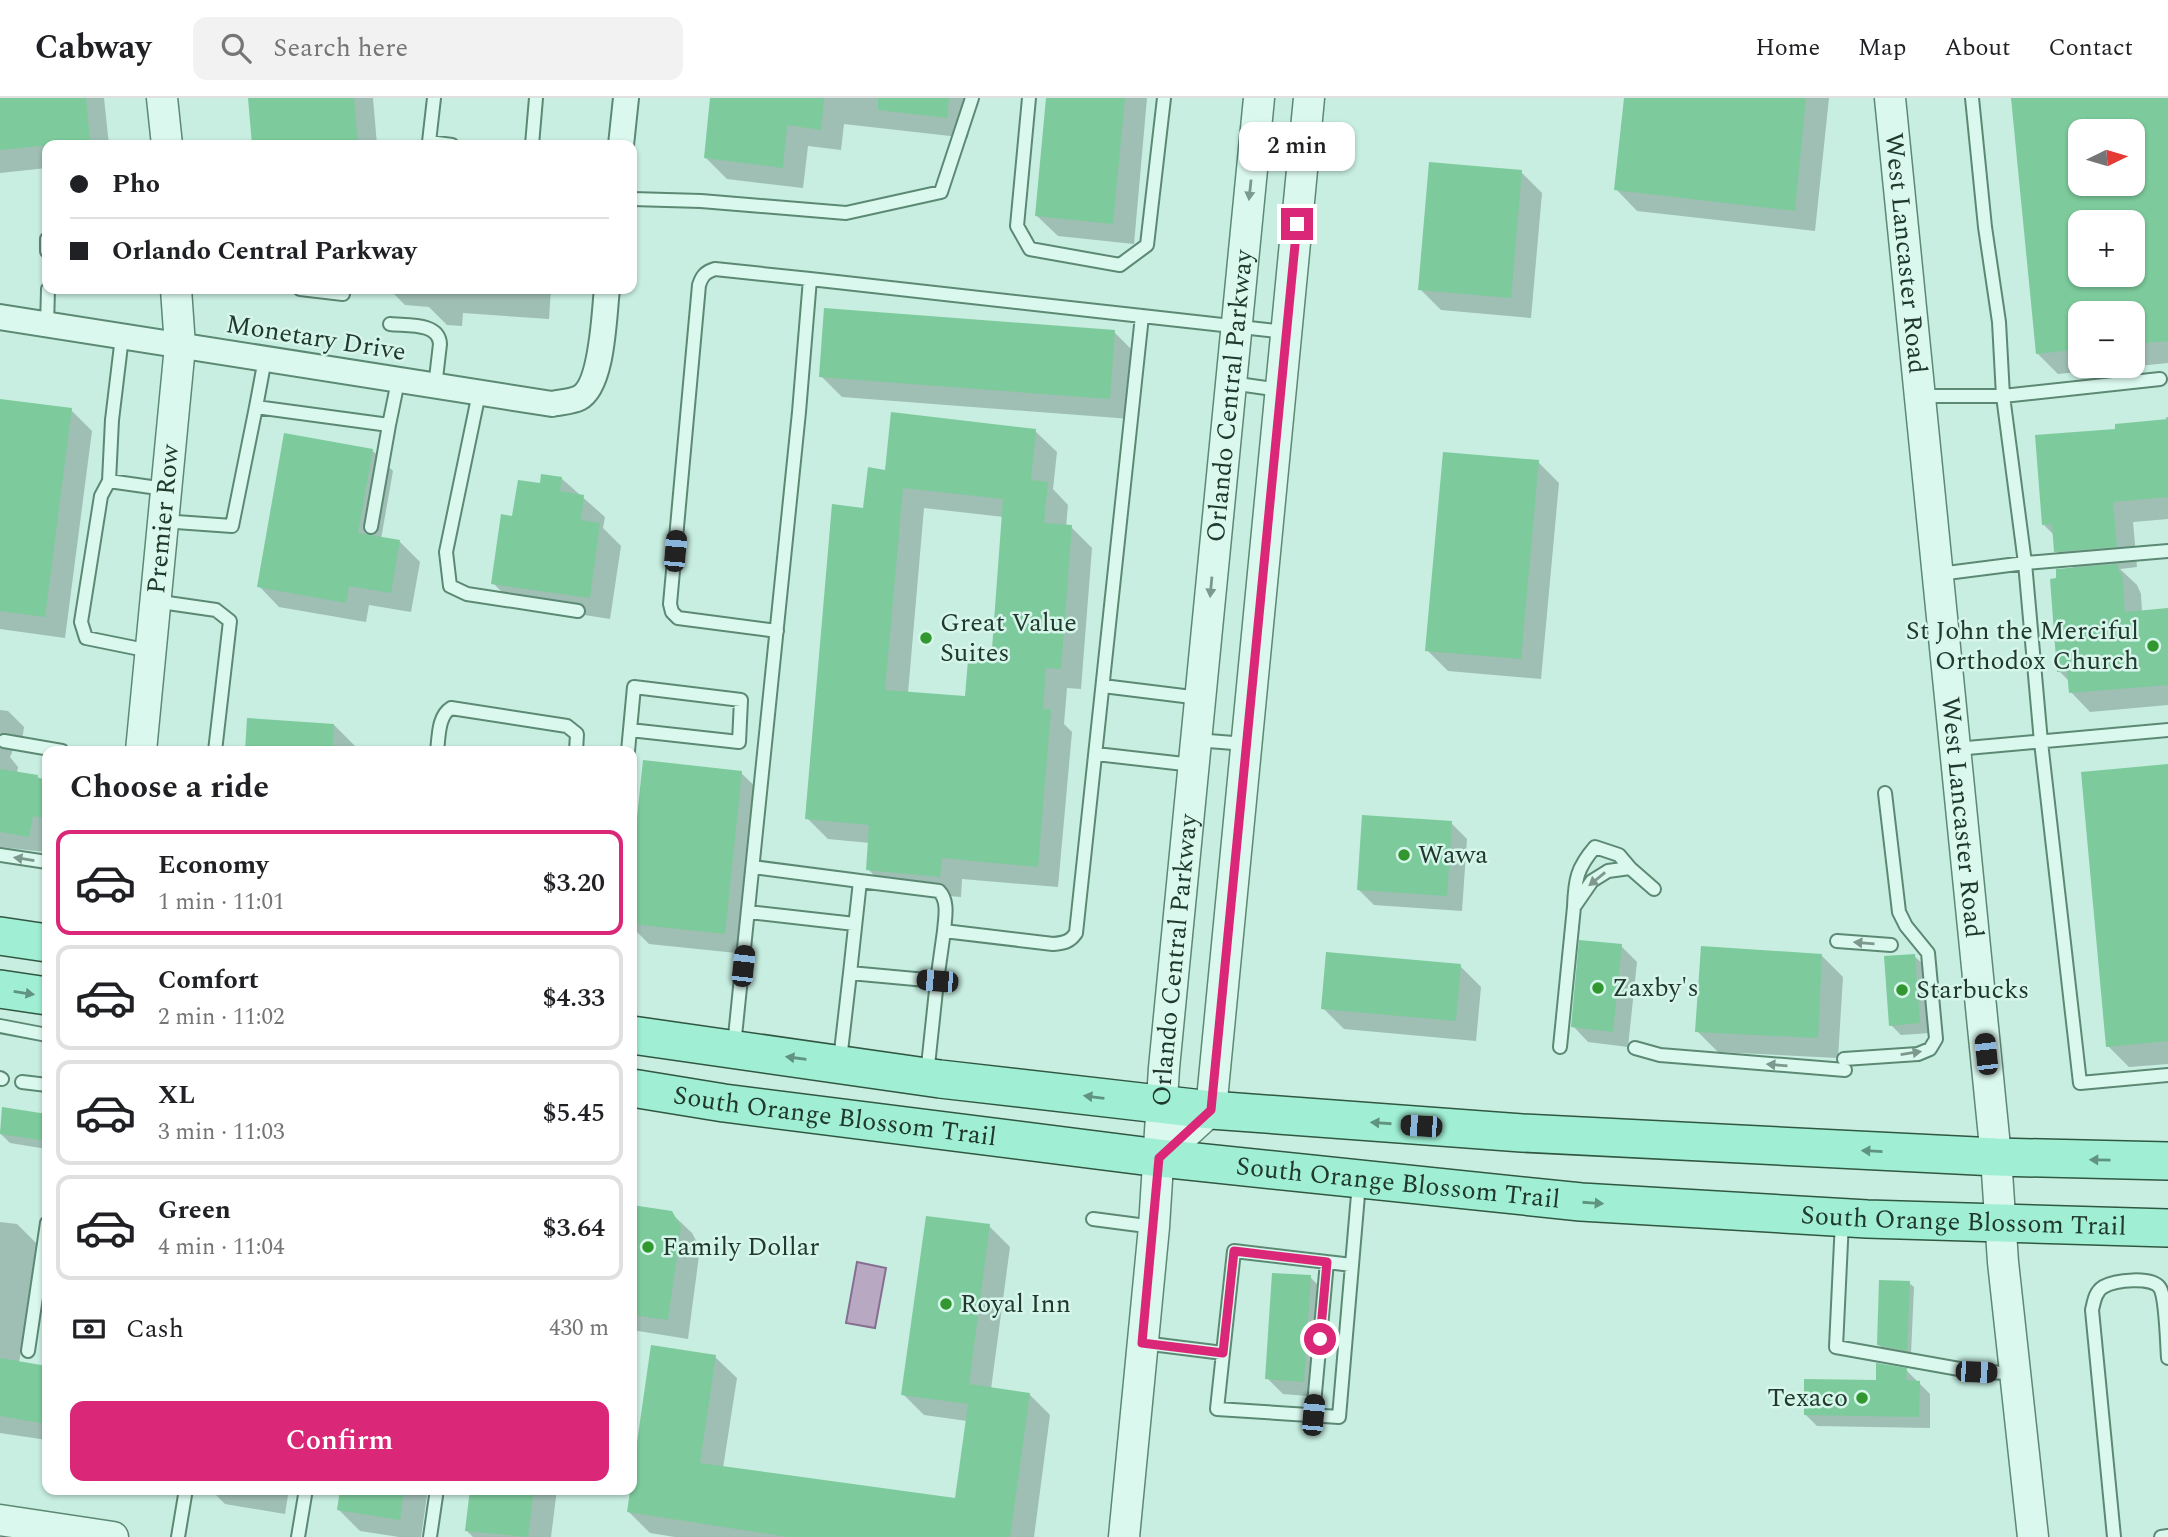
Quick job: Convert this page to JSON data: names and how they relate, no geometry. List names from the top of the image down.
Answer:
{
  "streets": {
    "main road": ["South Orange Blossom Trail"],
    "street": [
      "West Lancaster Road",
      "Monetary Drive",
      "Orlando Central Parkway",
      "Premier Row"
    ]
  },
  "crossings": [
    ["West Lancaster Road", "South Orange Blossom Trail"],
    ["Monetary Drive", "Premier Row"],
    ["Orlando Central Parkway", "South Orange Blossom Trail"]
  ],
  "places": [
    "Great Value Suites",
    "St John the Merciful Orthodox Church",
    "Wawa",
    "Zaxby's",
    "Starbucks",
    "Family Dollar",
    "Royal Inn",
    "Texaco"
  ],
  "north": "right",
  "page": {
    "header": "Cabway",
    "search": "Search here",
    "nav": [
      "Home",
      "Map",
      "About",
      "Contact"
    ],
    "map_buttons": ["+", "−"],
    "bubble": "2 min",
    "banner": ["Pho", "Orlando Central Parkway"],
    "heading": "Choose a ride",
    "list": [
      {
        "name": "Economy",
        "note": "1 min · 11:01",
        "value": "$3.20"
      },
      {
        "name": "Comfort",
        "note": "2 min · 11:02",
        "value": "$4.33"
      },
      {
        "name": "XL",
        "note": "3 min · 11:03",
        "value": "$5.45"
      },
      {
        "name": "Green",
        "note": "4 min · 11:04",
        "value": "$3.64"
      }
    ],
    "pay": ["Cash", "430 m"],
    "buttons": "Confirm"
  }
}
